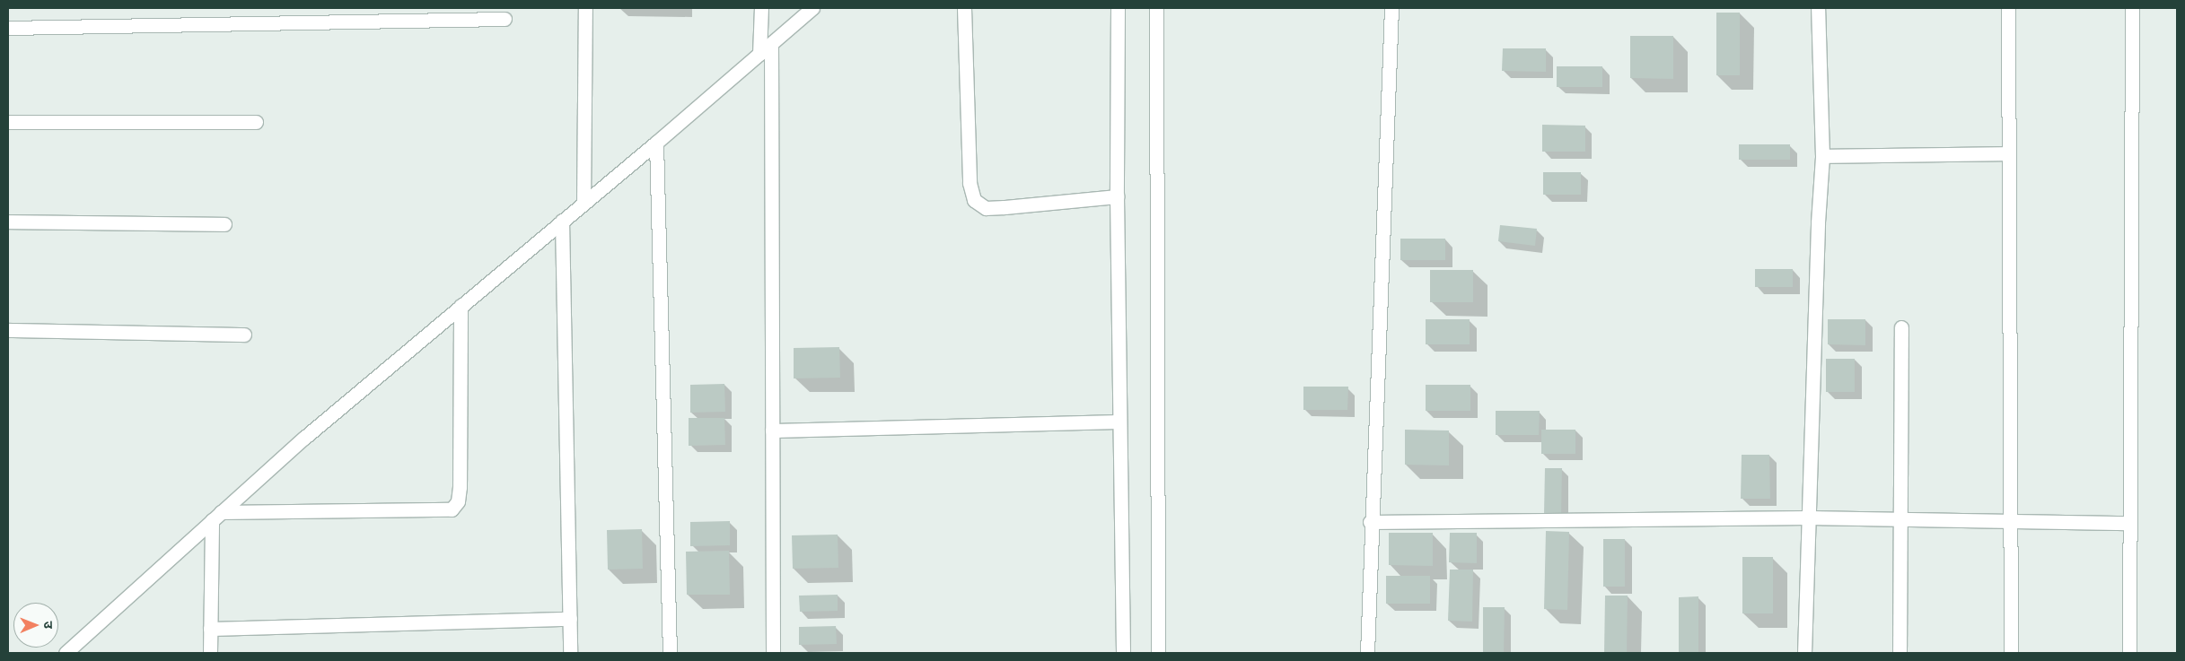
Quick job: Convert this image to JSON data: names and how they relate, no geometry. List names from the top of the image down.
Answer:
{
  "north": "right"
}
